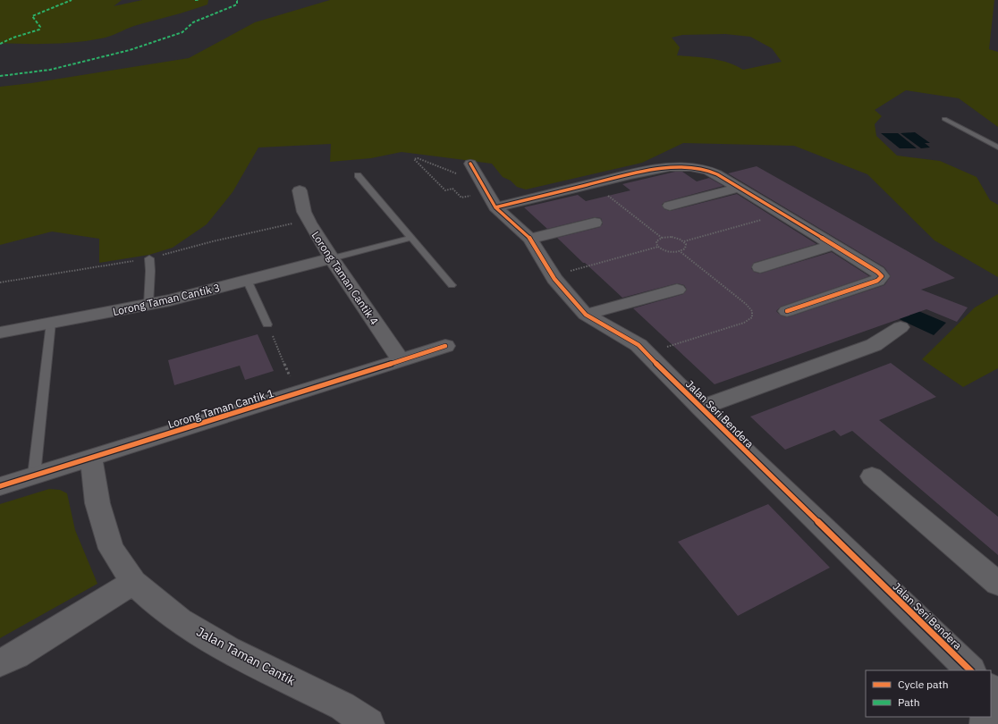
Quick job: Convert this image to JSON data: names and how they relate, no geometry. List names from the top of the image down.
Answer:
{
  "streets": {
    "street": [
      "Lorong Taman Cantik 4",
      "Lorong Taman Cantik 3",
      "Lorong Taman Cantik 1",
      "Jalan Seri Bendera",
      "Jalan Taman Cantik"
    ]
  },
  "crossings": [
    ["Lorong Taman Cantik 4", "Lorong Taman Cantik 3"],
    ["Lorong Taman Cantik 4", "Lorong Taman Cantik 1"],
    ["Lorong Taman Cantik 1", "Jalan Taman Cantik"]
  ],
  "legend": ["Cycle path", "Path"]
}
